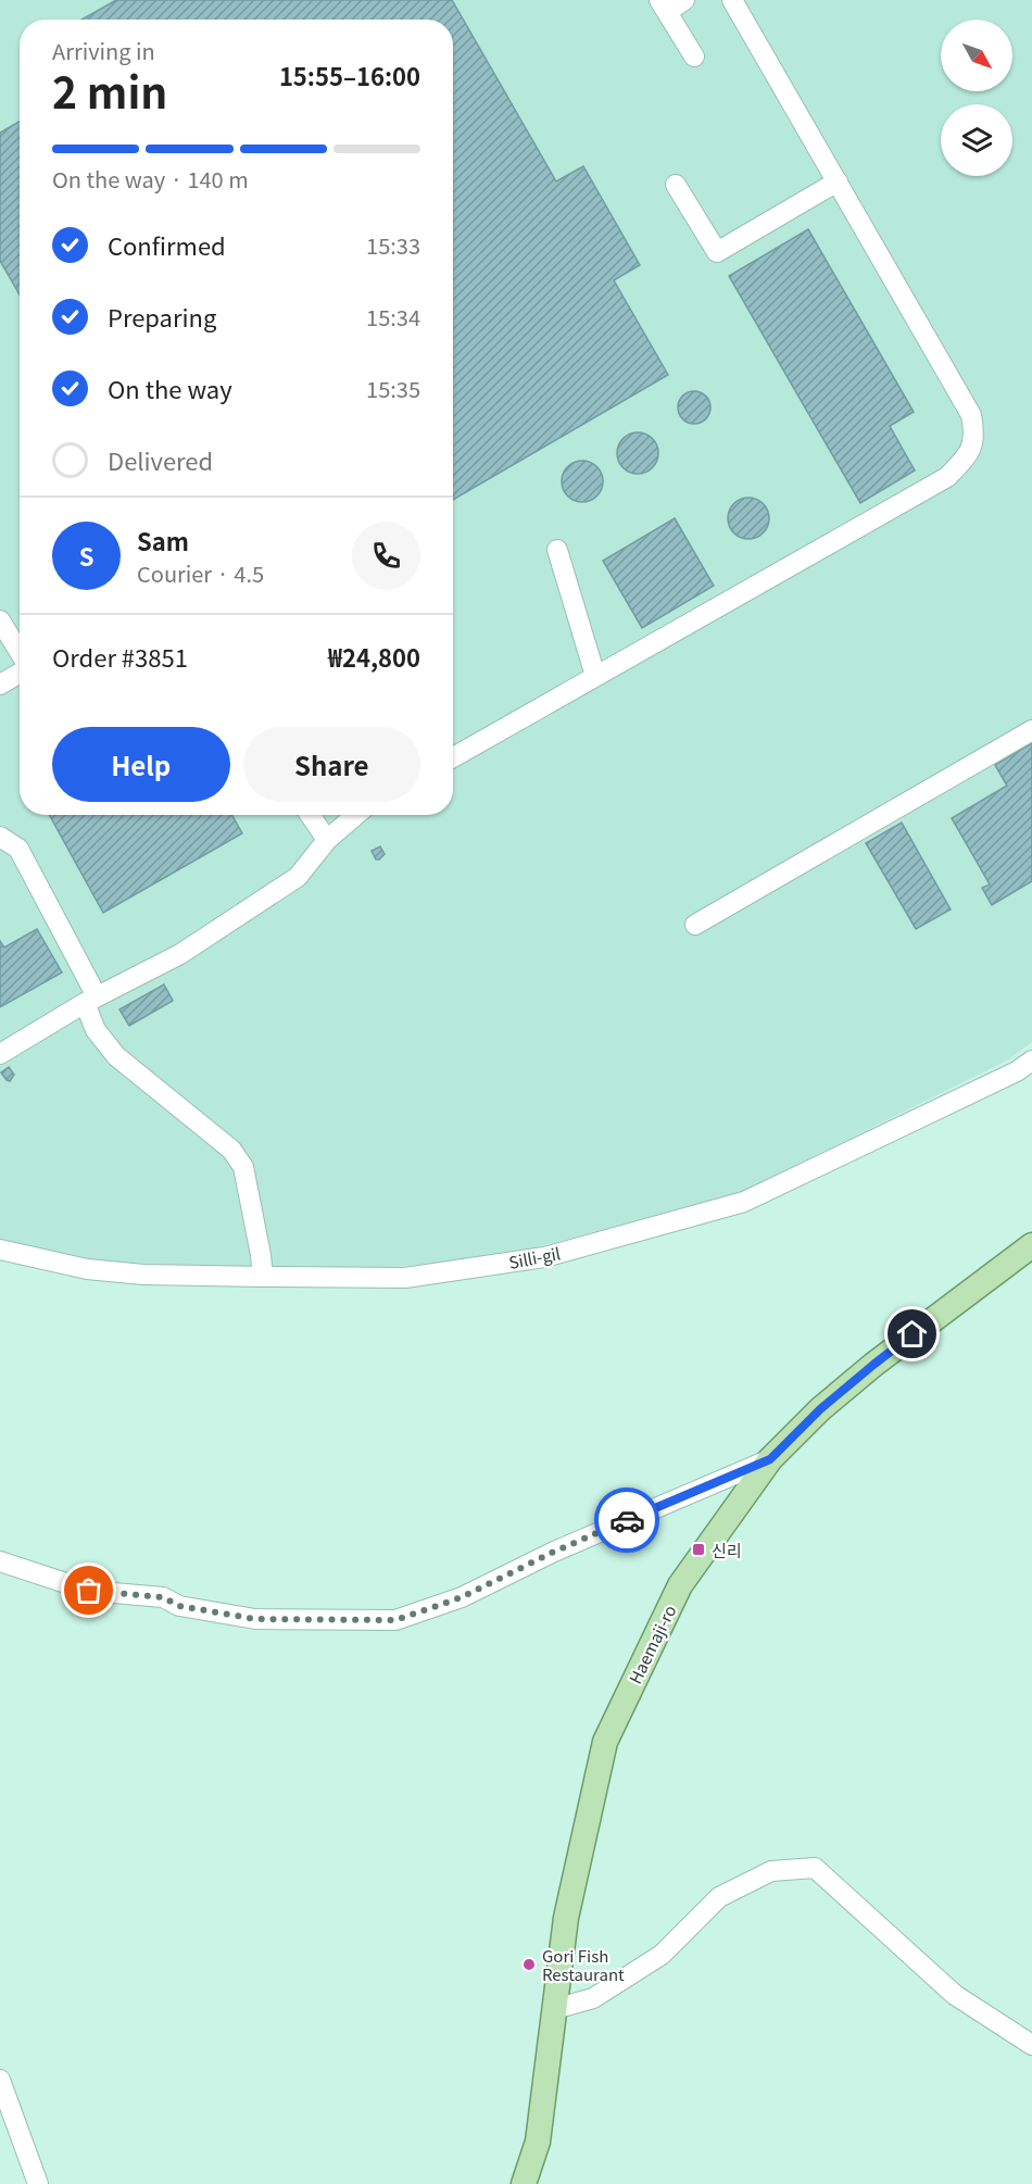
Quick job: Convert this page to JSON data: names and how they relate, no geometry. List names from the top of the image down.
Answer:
{
  "streets": {
    "main road": ["Haemaji-ro"],
    "street": ["Silli-gil"]
  },
  "places": {
    "transit": ["신리"],
    "other": ["Gori Fish Restaurant"]
  },
  "north": "bottom right",
  "page": {
    "heading": ["2 min", "Arriving in", "15:55–16:00"],
    "panel": [
      "Sam",
      "Courier · 4.5",
      "Order #3851",
      "₩24,800"
    ],
    "bar": "On the way · 140 m",
    "list": [
      ["Confirmed", "15:33"],
      ["Preparing", "15:34"],
      ["On the way", "15:35"],
      "Delivered"
    ],
    "round": "S",
    "buttons": ["Help", "Share"]
  }
}
